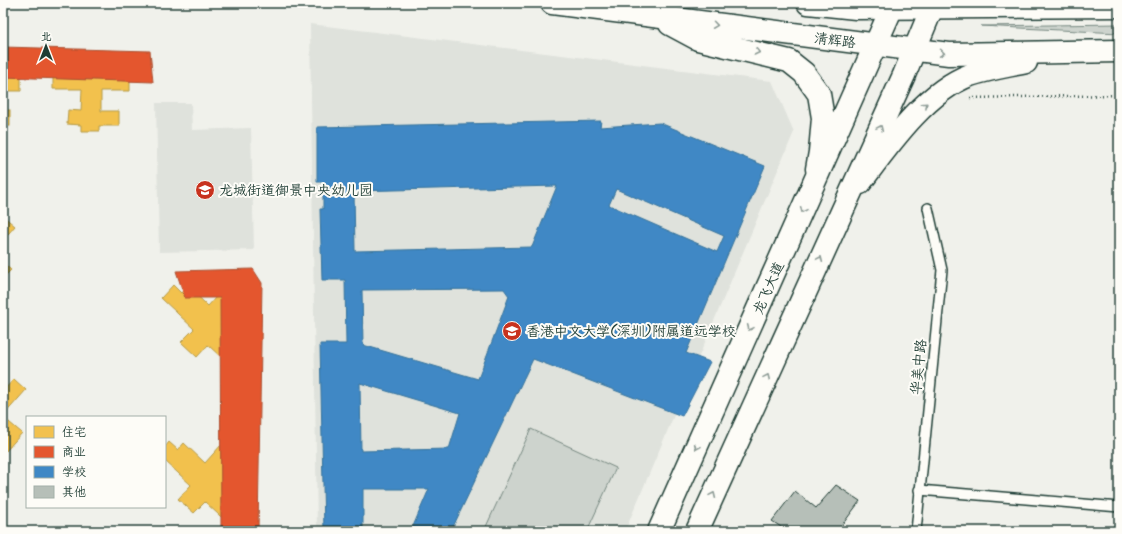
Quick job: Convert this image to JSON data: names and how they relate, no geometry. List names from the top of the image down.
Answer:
{
  "streets": {
    "street": ["清辉路", "龙飞大道"],
    "lane": ["华美中路"]
  },
  "crossings": [
    ["清辉路", "龙飞大道"]
  ],
  "places": {
    "school or university": ["龙城街道御景中央幼儿园", "香港中文大学(深圳)附属道远学校"]
  },
  "legend": [
    "住宅",
    "商业",
    "学校",
    "其他"
  ],
  "north": "top"
}
